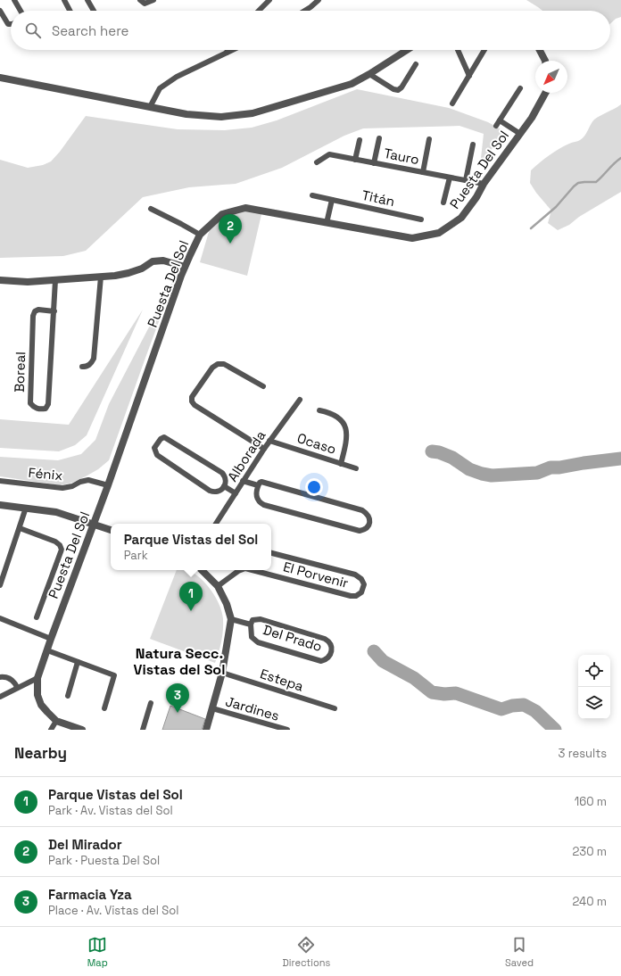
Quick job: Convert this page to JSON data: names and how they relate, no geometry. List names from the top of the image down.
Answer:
{
  "streets": {
    "street": [
      "Tauro",
      "Puesta Del Sol",
      "Titán",
      "Boreal",
      "Ocaso",
      "Alborada",
      "Fénix",
      "El Porvenir",
      "Del Prado",
      "Estepa",
      "Jardines"
    ]
  },
  "crossings": [
    ["Tauro", "Puesta Del Sol"],
    ["Puesta Del Sol", "Fénix"],
    ["Ocaso", "Alborada"]
  ],
  "districts": ["Natura Secc. Vistas del Sol"],
  "north": "bottom left",
  "page": {
    "search": "Search here",
    "pins": ["2", "1", "3"],
    "popup": ["Parque Vistas del Sol", "Park"],
    "heading": ["Nearby", "3 results"],
    "list": [
      {
        "mark": "1",
        "name": "Parque Vistas del Sol",
        "note": "Park · Av. Vistas del Sol",
        "value": "160 m"
      },
      {
        "mark": "2",
        "name": "Del Mirador",
        "note": "Park · Puesta Del Sol",
        "value": "230 m"
      },
      {
        "mark": "3",
        "name": "Farmacia Yza",
        "note": "Place · Av. Vistas del Sol",
        "value": "240 m"
      }
    ],
    "nav": ["Map", "Directions", "Saved"]
  }
}
